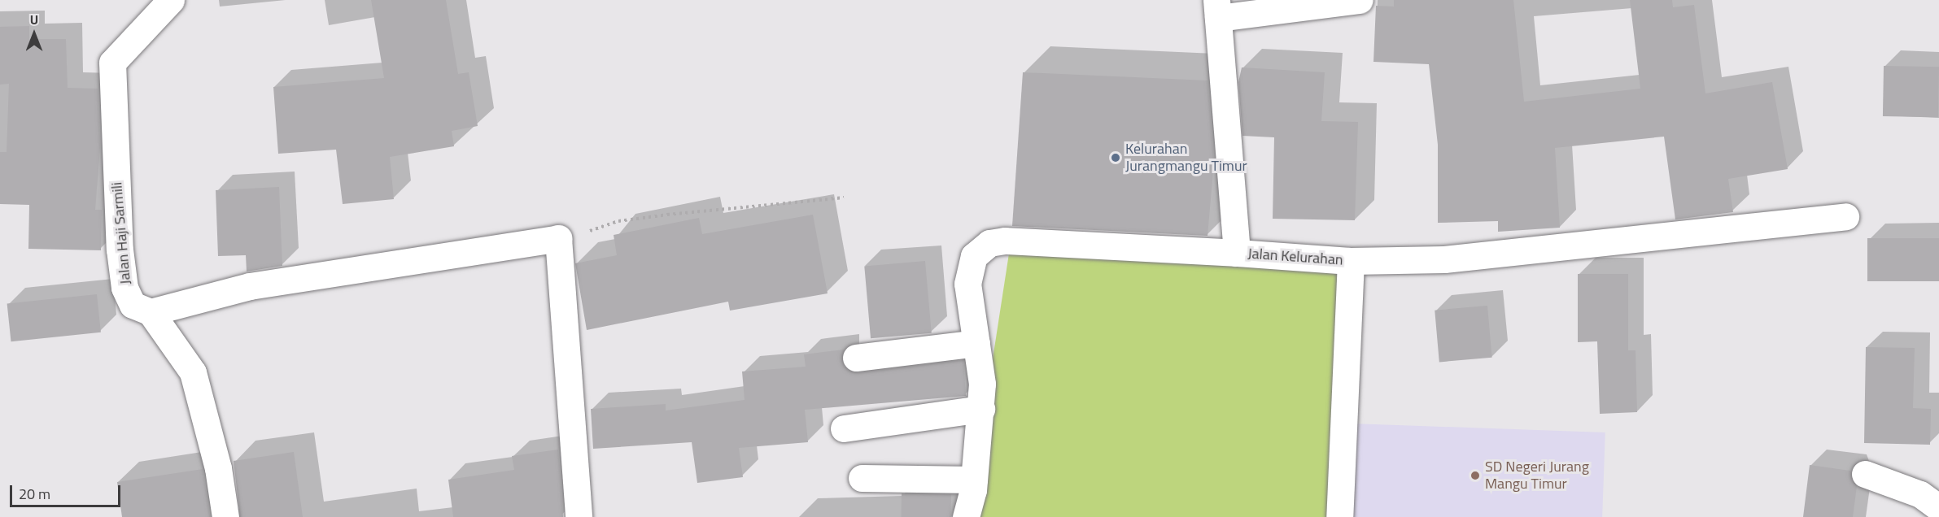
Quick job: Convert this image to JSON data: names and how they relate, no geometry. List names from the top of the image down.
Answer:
{
  "streets": {
    "street": ["Jalan Haji Sarmili", "Jalan Kelurahan"]
  },
  "places": ["Kelurahan Jurangmangu Timur", "SD Negeri Jurang Mangu Timur"],
  "scale_bar": "20 m",
  "north": "top"
}
